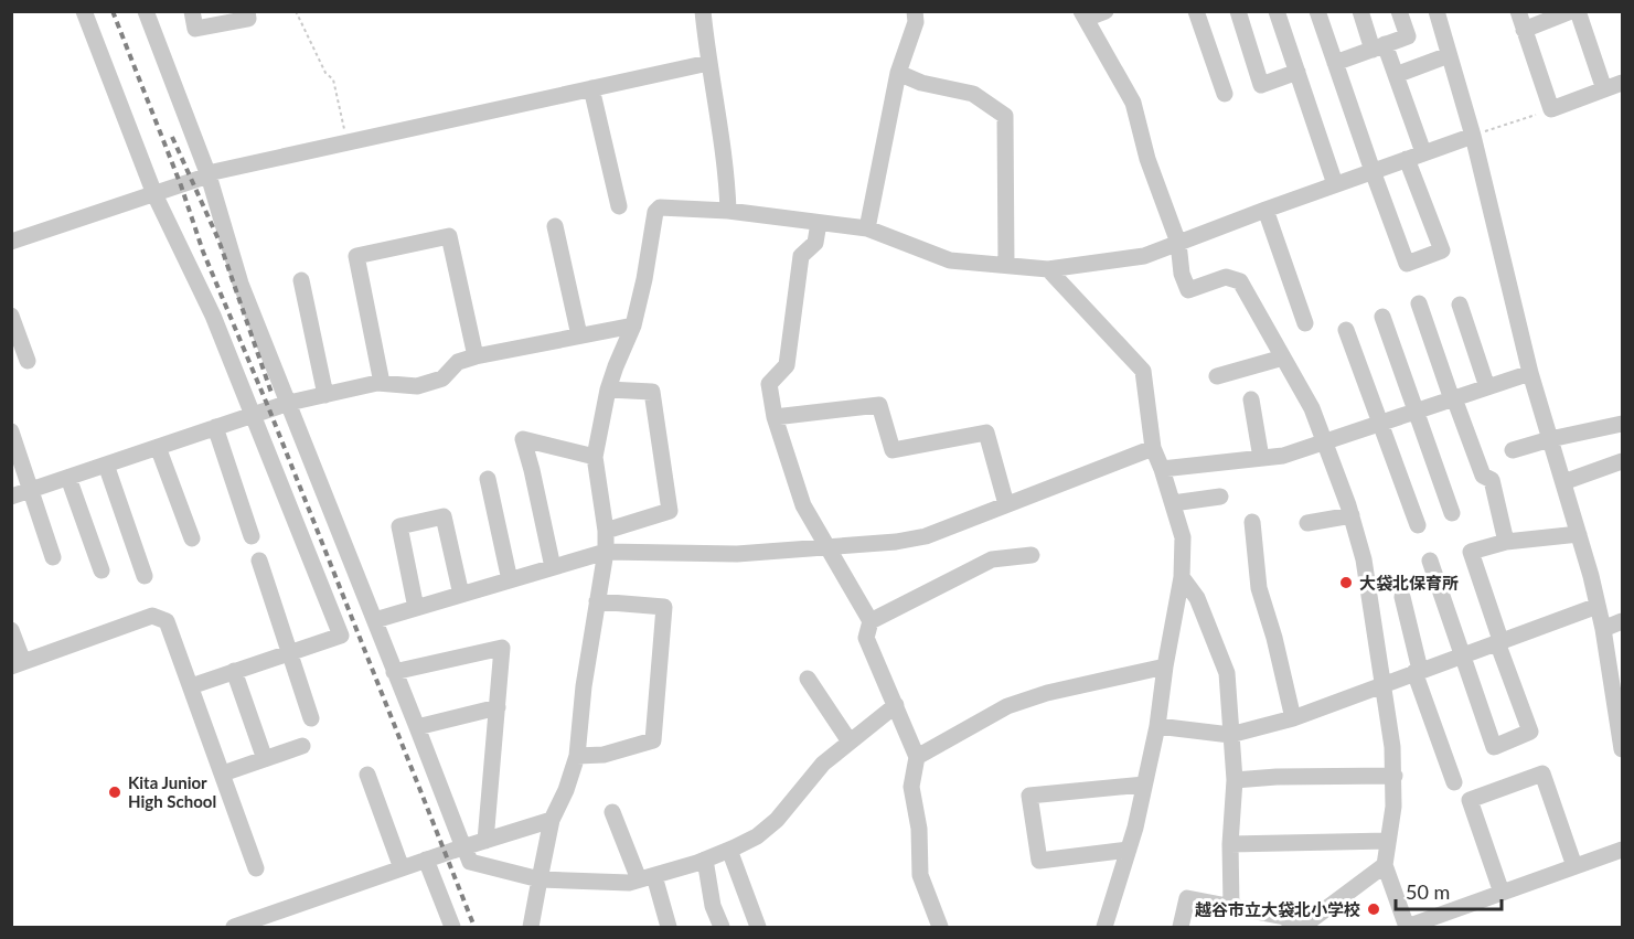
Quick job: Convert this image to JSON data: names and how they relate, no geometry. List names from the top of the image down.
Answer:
{
  "places": ["大袋北保育所", "Kita Junior High School", "越谷市立大袋北小学校"],
  "scale_bar": "50 m"
}
